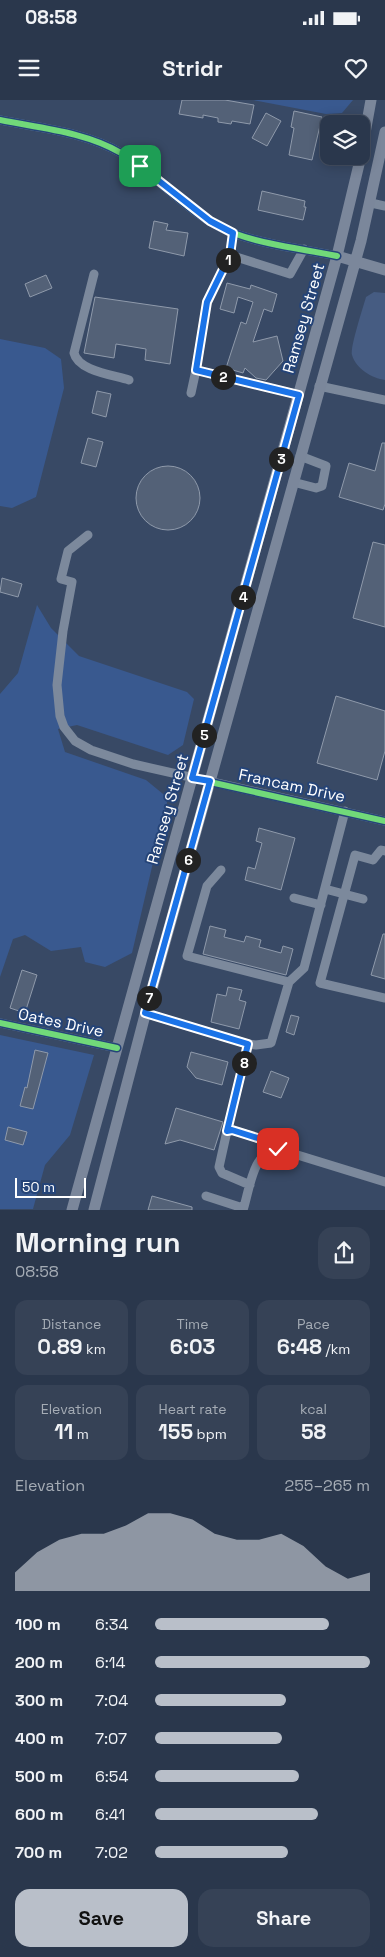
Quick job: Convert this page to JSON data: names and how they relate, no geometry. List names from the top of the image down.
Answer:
{
  "streets": {
    "main road": ["Ramsey Street"],
    "street": ["Francam Drive", "Oates Drive"]
  },
  "crossings": [
    ["Ramsey Street", "Francam Drive"],
    ["Ramsey Street", "Oates Drive"]
  ],
  "scale_bar": "50 m",
  "page": {
    "status": "08:58",
    "header": "Stridr",
    "pins": [
      "1",
      "2",
      "3",
      "4",
      "5",
      "6",
      "7",
      "8"
    ],
    "scale": "50 m",
    "heading": ["Morning run", "08:58"],
    "stats": [
      ["Distance", "0.89 km"],
      ["Time", "6:03"],
      ["Pace", "6:48 /km"],
      ["Elevation", "11 m"],
      ["Heart rate", "155 bpm"],
      ["kcal", "58"]
    ],
    "chart": ["Elevation", "255–265 m"],
    "list": [
      {
        "name": "100 m",
        "note": "6:34"
      },
      {
        "name": "200 m",
        "note": "6:14"
      },
      {
        "name": "300 m",
        "note": "7:04"
      },
      {
        "name": "400 m",
        "note": "7:07"
      },
      {
        "name": "500 m",
        "note": "6:54"
      },
      {
        "name": "600 m",
        "note": "6:41"
      },
      {
        "name": "700 m",
        "note": "7:02"
      }
    ],
    "buttons": ["Save", "Share"]
  }
}
